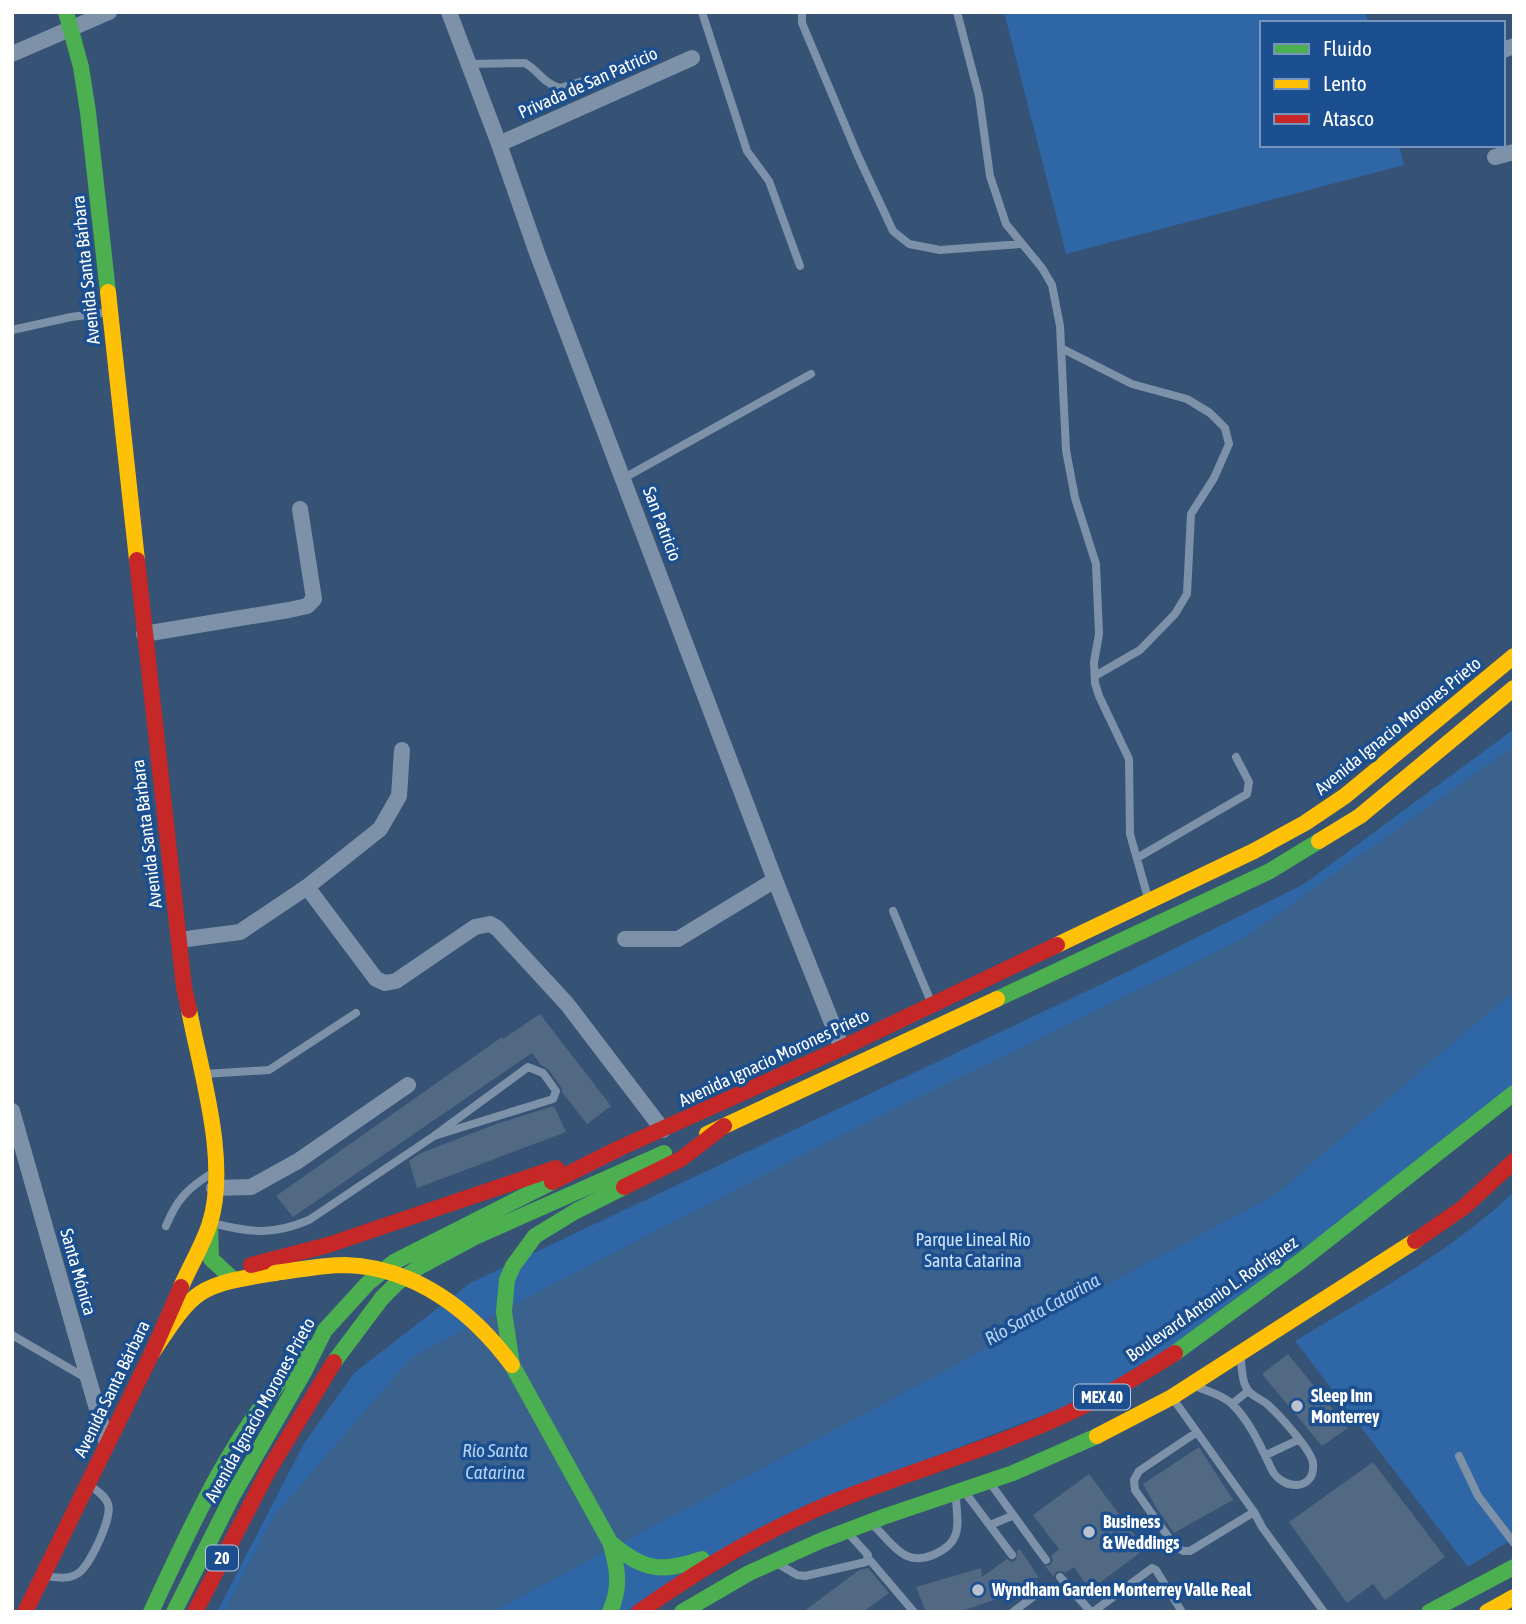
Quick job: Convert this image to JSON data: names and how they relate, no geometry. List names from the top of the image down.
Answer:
{
  "streets": {
    "main road": [
      "Avenida Santa Bárbara",
      "Avenida Ignacio Morones Prieto",
      "Boulevard Antonio L. Rodríguez",
      "MEX 40",
      "20"
    ],
    "street": ["Privada de San Patricio", "San Patricio", "Santa Mónica"]
  },
  "crossings": [
    ["Privada de San Patricio", "San Patricio"],
    ["Avenida Santa Bárbara", "Santa Mónica"],
    ["San Patricio", "Avenida Ignacio Morones Prieto"]
  ],
  "water": ["Río Santa Catarina"],
  "parks": ["Parque Lineal Río Santa Catarina"],
  "places": ["Sleep Inn Monterrey", "Business & Weddings", "Wyndham Garden Monterrey Valle Real"],
  "legend": ["Fluido", "Lento", "Atasco"]
}
